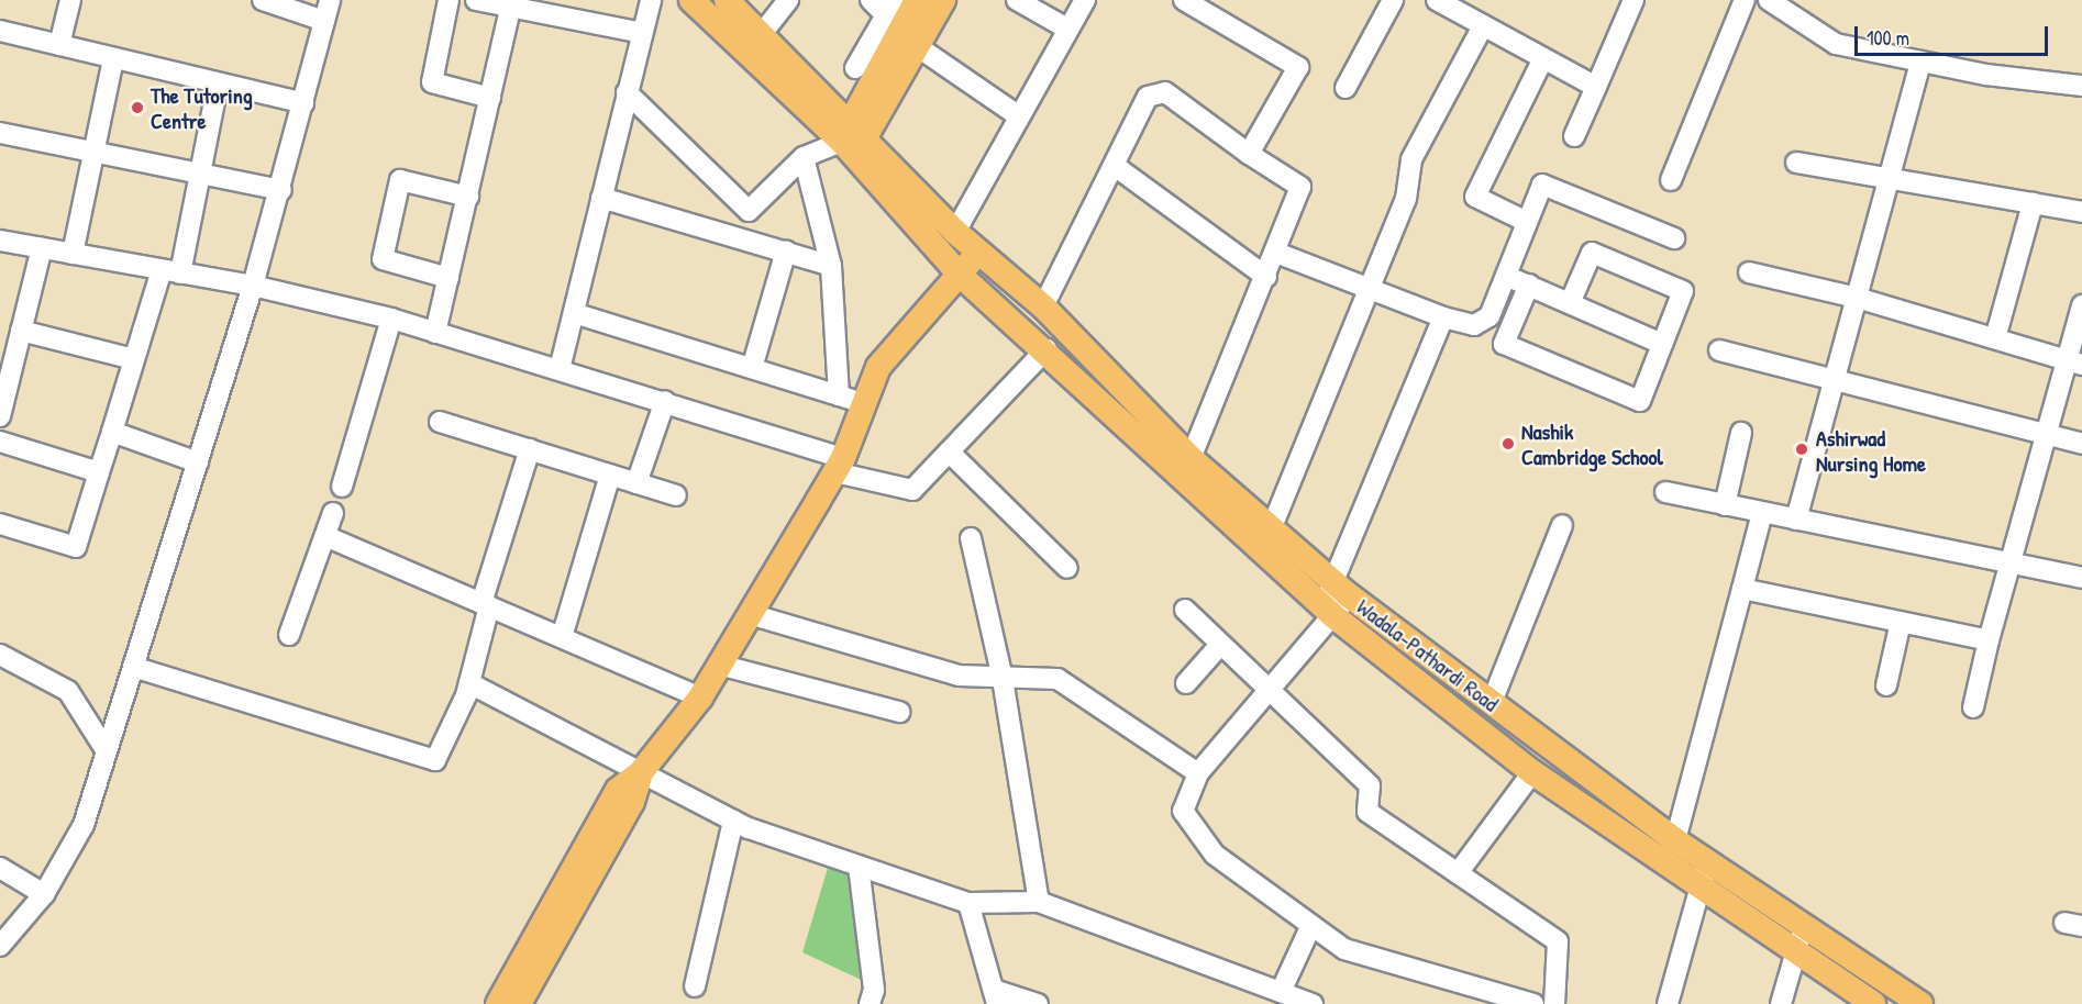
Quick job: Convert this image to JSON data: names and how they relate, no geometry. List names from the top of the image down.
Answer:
{
  "streets": {
    "main road": ["Wadala-Pathardi Road"]
  },
  "places": ["The Tutoring Centre", "Nashik Cambridge School", "Ashirwad Nursing Home"],
  "scale_bar": "100 m"
}
